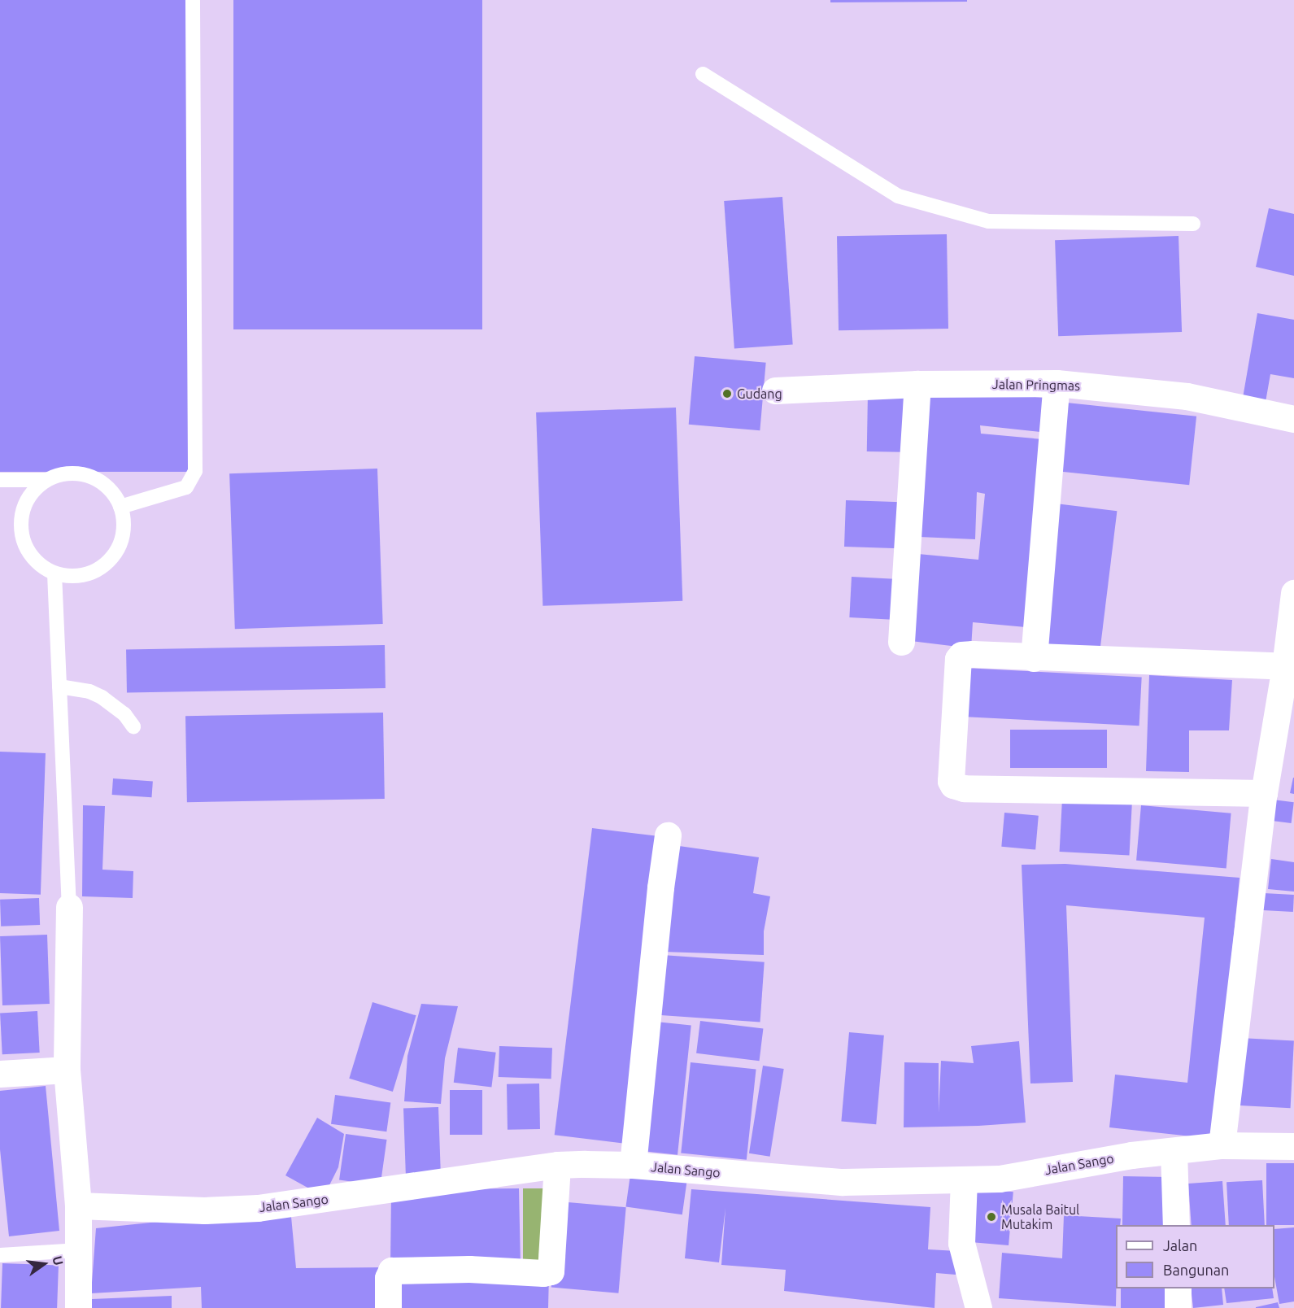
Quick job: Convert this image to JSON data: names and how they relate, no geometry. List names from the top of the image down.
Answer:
{
  "streets": {
    "street": ["Jalan Pringmas", "Jalan Sango"]
  },
  "places": ["Gudang", "Musala Baitul Mutakim"],
  "legend": ["Jalan", "Bangunan"],
  "north": "right"
}
